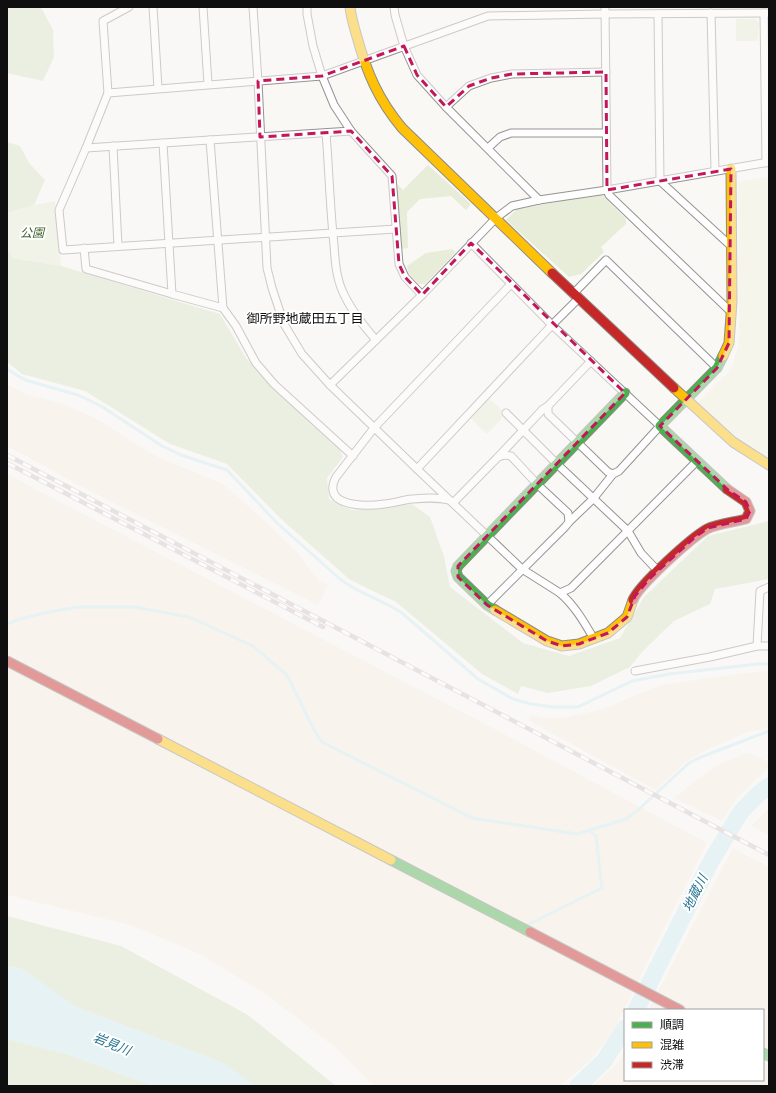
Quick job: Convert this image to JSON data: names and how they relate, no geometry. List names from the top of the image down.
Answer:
{
  "districts": ["御所野地蔵田五丁目"],
  "water": ["地蔵川", "岩見川"],
  "parks": ["公園"],
  "legend": ["順調", "混雑", "渋滞"]
}
